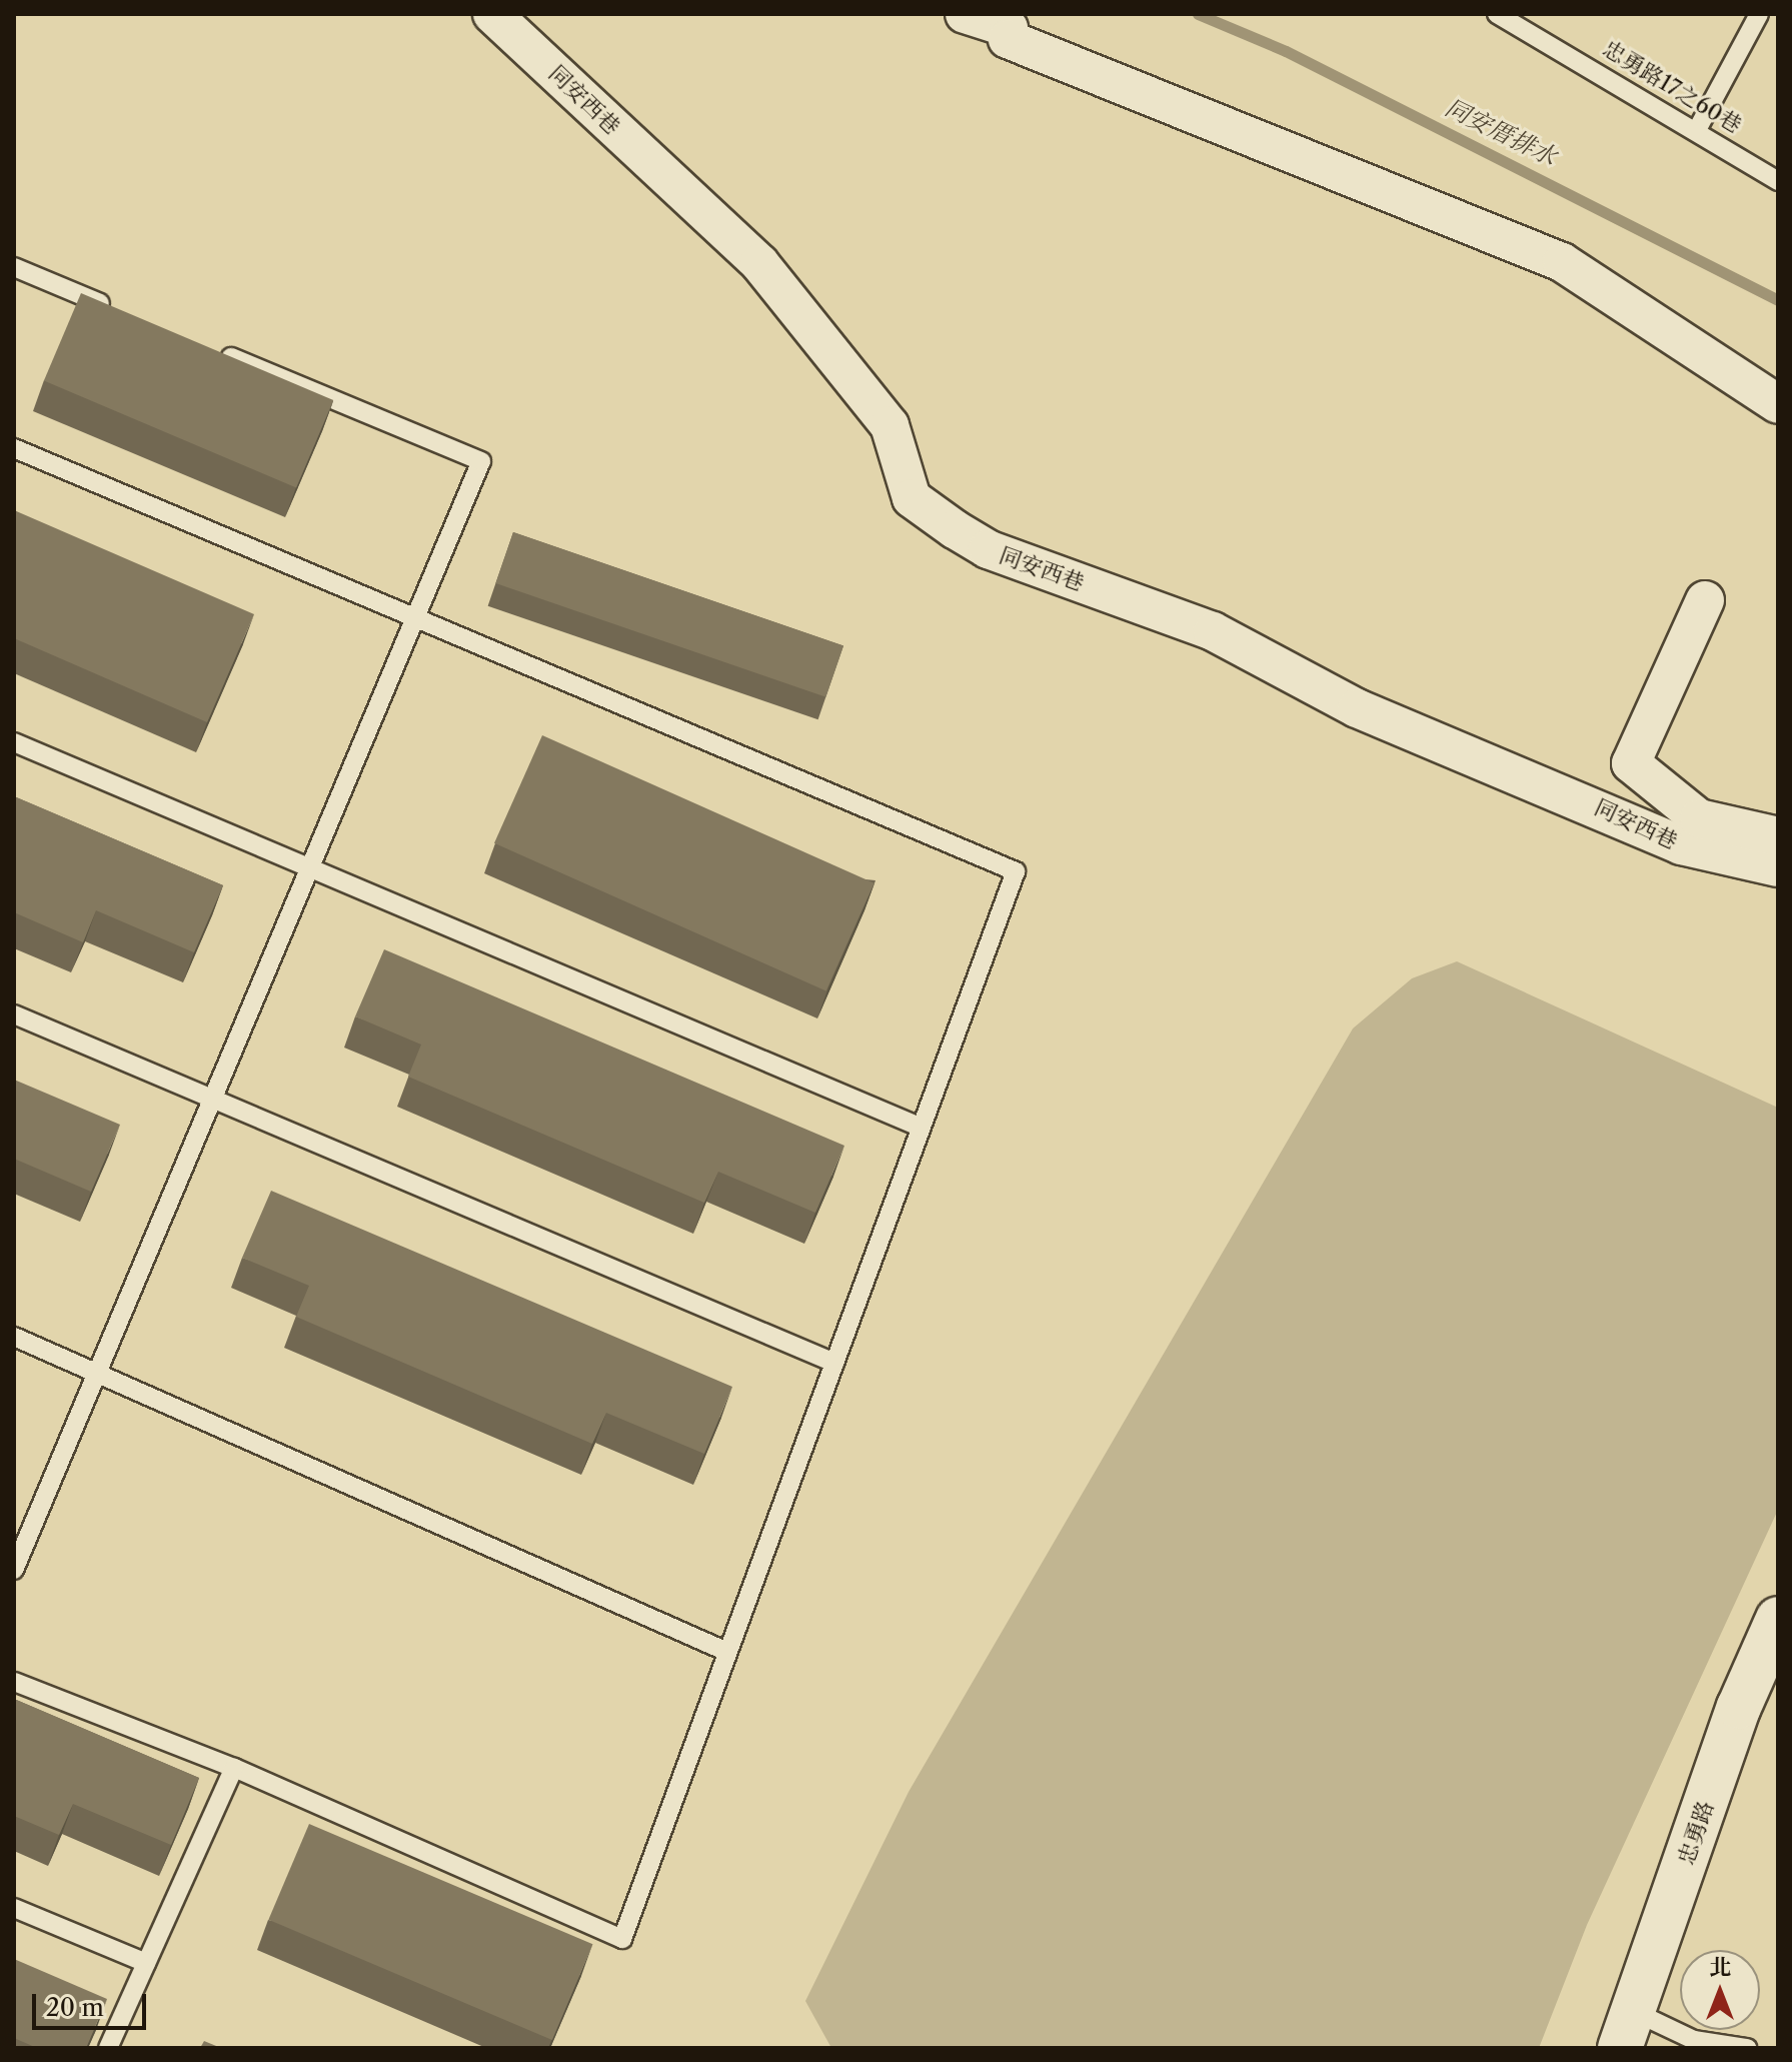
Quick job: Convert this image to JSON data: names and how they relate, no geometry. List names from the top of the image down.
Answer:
{
  "streets": {
    "main road": ["忠勇路"],
    "street": ["同安西巷"],
    "lane": ["忠勇路17之60巷"]
  },
  "water": ["同安厝排水"],
  "scale_bar": "20 m",
  "north": "top"
}
